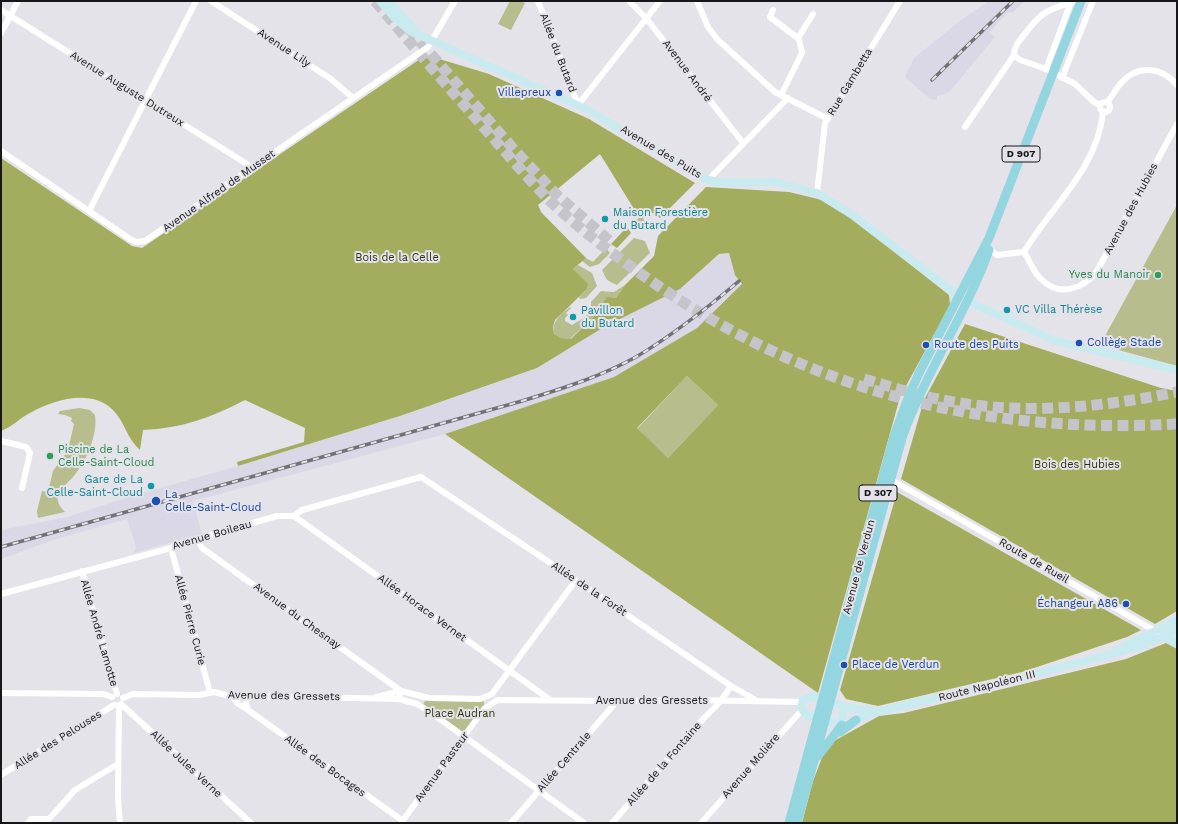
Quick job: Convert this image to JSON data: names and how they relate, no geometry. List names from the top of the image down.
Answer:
{
  "streets": {
    "main road": ["D 907", "D 307", "Avenue de Verdun"],
    "street": [
      "Avenue Lily",
      "Allée du Butard",
      "Avenue André",
      "Rue Gambetta",
      "Avenue Auguste Dutreux",
      "Avenue des Puits",
      "Avenue Alfred de Musset",
      "Avenue des Hubies",
      "Avenue Boileau",
      "Route de Rueil",
      "Allée de la Forêt",
      "Allée Horace Vernet",
      "Avenue du Chesnay",
      "Allée Pierre Curie",
      "Allée André Lamotte",
      "Route Napoléon III",
      "Avenue des Gressets",
      "Allée des Pelouses",
      "Allée Centrale",
      "Allée Jules Verne",
      "Allée de la Fontaine",
      "Allée des Bocages",
      "Avenue Molière",
      "Avenue Pasteur"
    ]
  },
  "crossings": [
    ["Avenue Lily", "Avenue Alfred de Musset"],
    ["Allée du Butard", "Avenue des Puits"],
    ["Rue Gambetta", "Avenue des Puits"],
    ["Avenue Auguste Dutreux", "Avenue Alfred de Musset"],
    ["Avenue des Puits", "D 907"],
    ["Avenue des Puits", "Avenue Alfred de Musset"],
    ["Avenue des Puits", "Avenue de Verdun"],
    ["D 907", "Avenue de Verdun"],
    ["Avenue Boileau", "Allée de la Forêt"],
    ["Avenue Boileau", "Allée Horace Vernet"],
    ["Avenue Boileau", "Avenue du Chesnay"],
    ["Avenue Boileau", "Allée Pierre Curie"],
    ["Avenue Boileau", "Allée André Lamotte"],
    ["Route de Rueil", "Avenue de Verdun"],
    ["Route de Rueil", "Route Napoléon III"],
    ["Avenue de Verdun", "Route Napoléon III"],
    ["Allée de la Forêt", "Avenue des Gressets"],
    ["Allée de la Forêt", "Allée de la Fontaine"],
    ["Allée Horace Vernet", "Avenue des Gressets"],
    ["Avenue du Chesnay", "Avenue des Gressets"],
    ["Allée Pierre Curie", "Avenue des Gressets"],
    ["Allée André Lamotte", "Avenue des Gressets"],
    ["Allée André Lamotte", "Allée des Pelouses"],
    ["Allée André Lamotte", "Allée Jules Verne"],
    ["Avenue des Gressets", "Allée des Pelouses"],
    ["Avenue des Gressets", "Allée Centrale"],
    ["Avenue des Gressets", "Allée Jules Verne"],
    ["Avenue des Gressets", "Allée de la Fontaine"],
    ["Avenue des Gressets", "Allée des Bocages"],
    ["Avenue des Gressets", "Avenue Molière"],
    ["Avenue des Gressets", "Avenue Pasteur"],
    ["Allée des Pelouses", "Allée Jules Verne"],
    ["Allée des Bocages", "Avenue Pasteur"]
  ],
  "parks": ["Bois de la Celle", "Bois des Hubies", "Place Audran"],
  "places": [
    "Villepreux",
    "Maison Forestière du Butard",
    "Yves du Manoir",
    "VC Villa Thérèse",
    "Pavillon du Butard",
    "Collège Stade",
    "Route des Puits",
    "Piscine de La Celle-Saint-Cloud",
    "Gare de La Celle-Saint-Cloud",
    "La Celle-Saint-Cloud",
    "Échangeur A86",
    "Place de Verdun"
  ]
}
